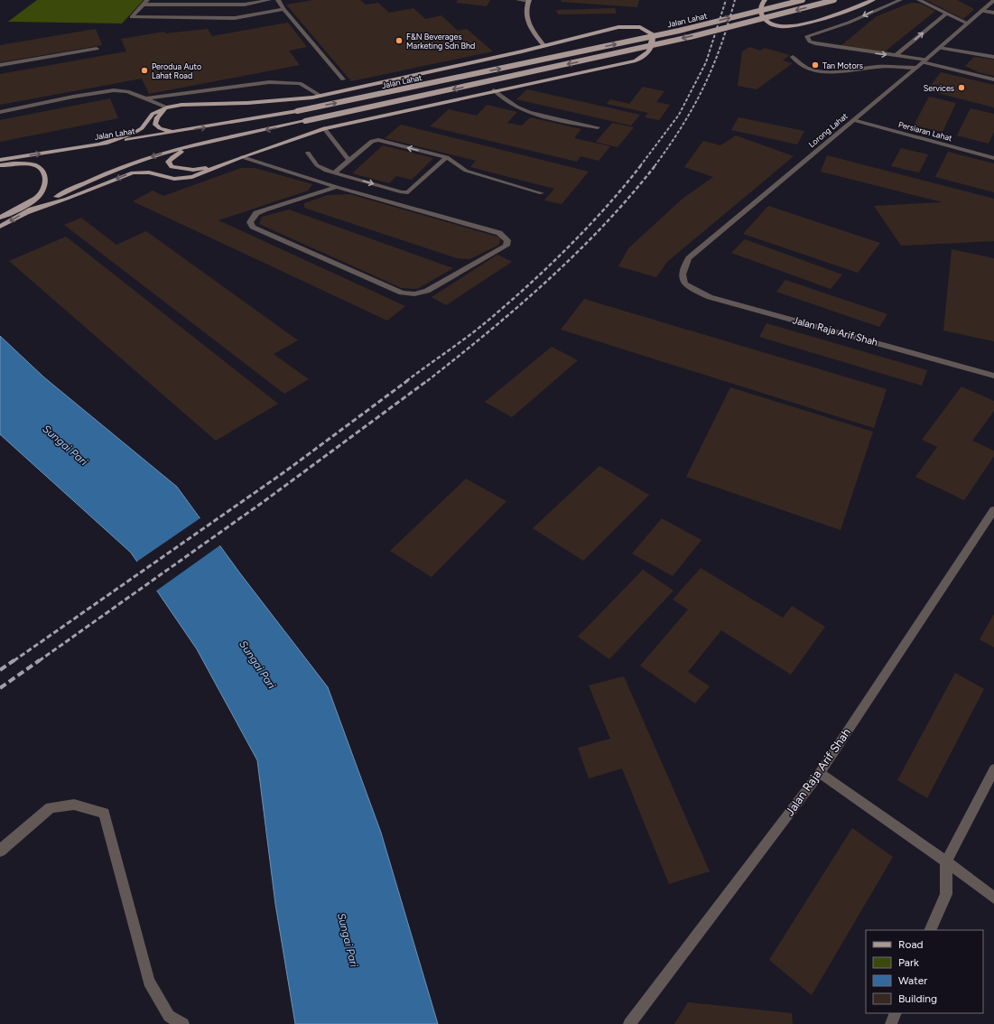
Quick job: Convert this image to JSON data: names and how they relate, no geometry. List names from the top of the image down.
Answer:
{
  "streets": {
    "main road": ["Jalan Lahat"],
    "street": ["Lorong Lahat", "Persiaran Lahat", "Jalan Raja Arif Shah"]
  },
  "crossings": [
    ["Lorong Lahat", "Persiaran Lahat"],
    ["Lorong Lahat", "Jalan Raja Arif Shah"]
  ],
  "water": ["Sungai Pari"],
  "places": [
    "F&N Beverages Marketing Sdn Bhd",
    "Tan Motors",
    "Perodua Auto Lahat Road",
    "Services"
  ],
  "legend": [
    "Road",
    "Park",
    "Water",
    "Building"
  ]
}
